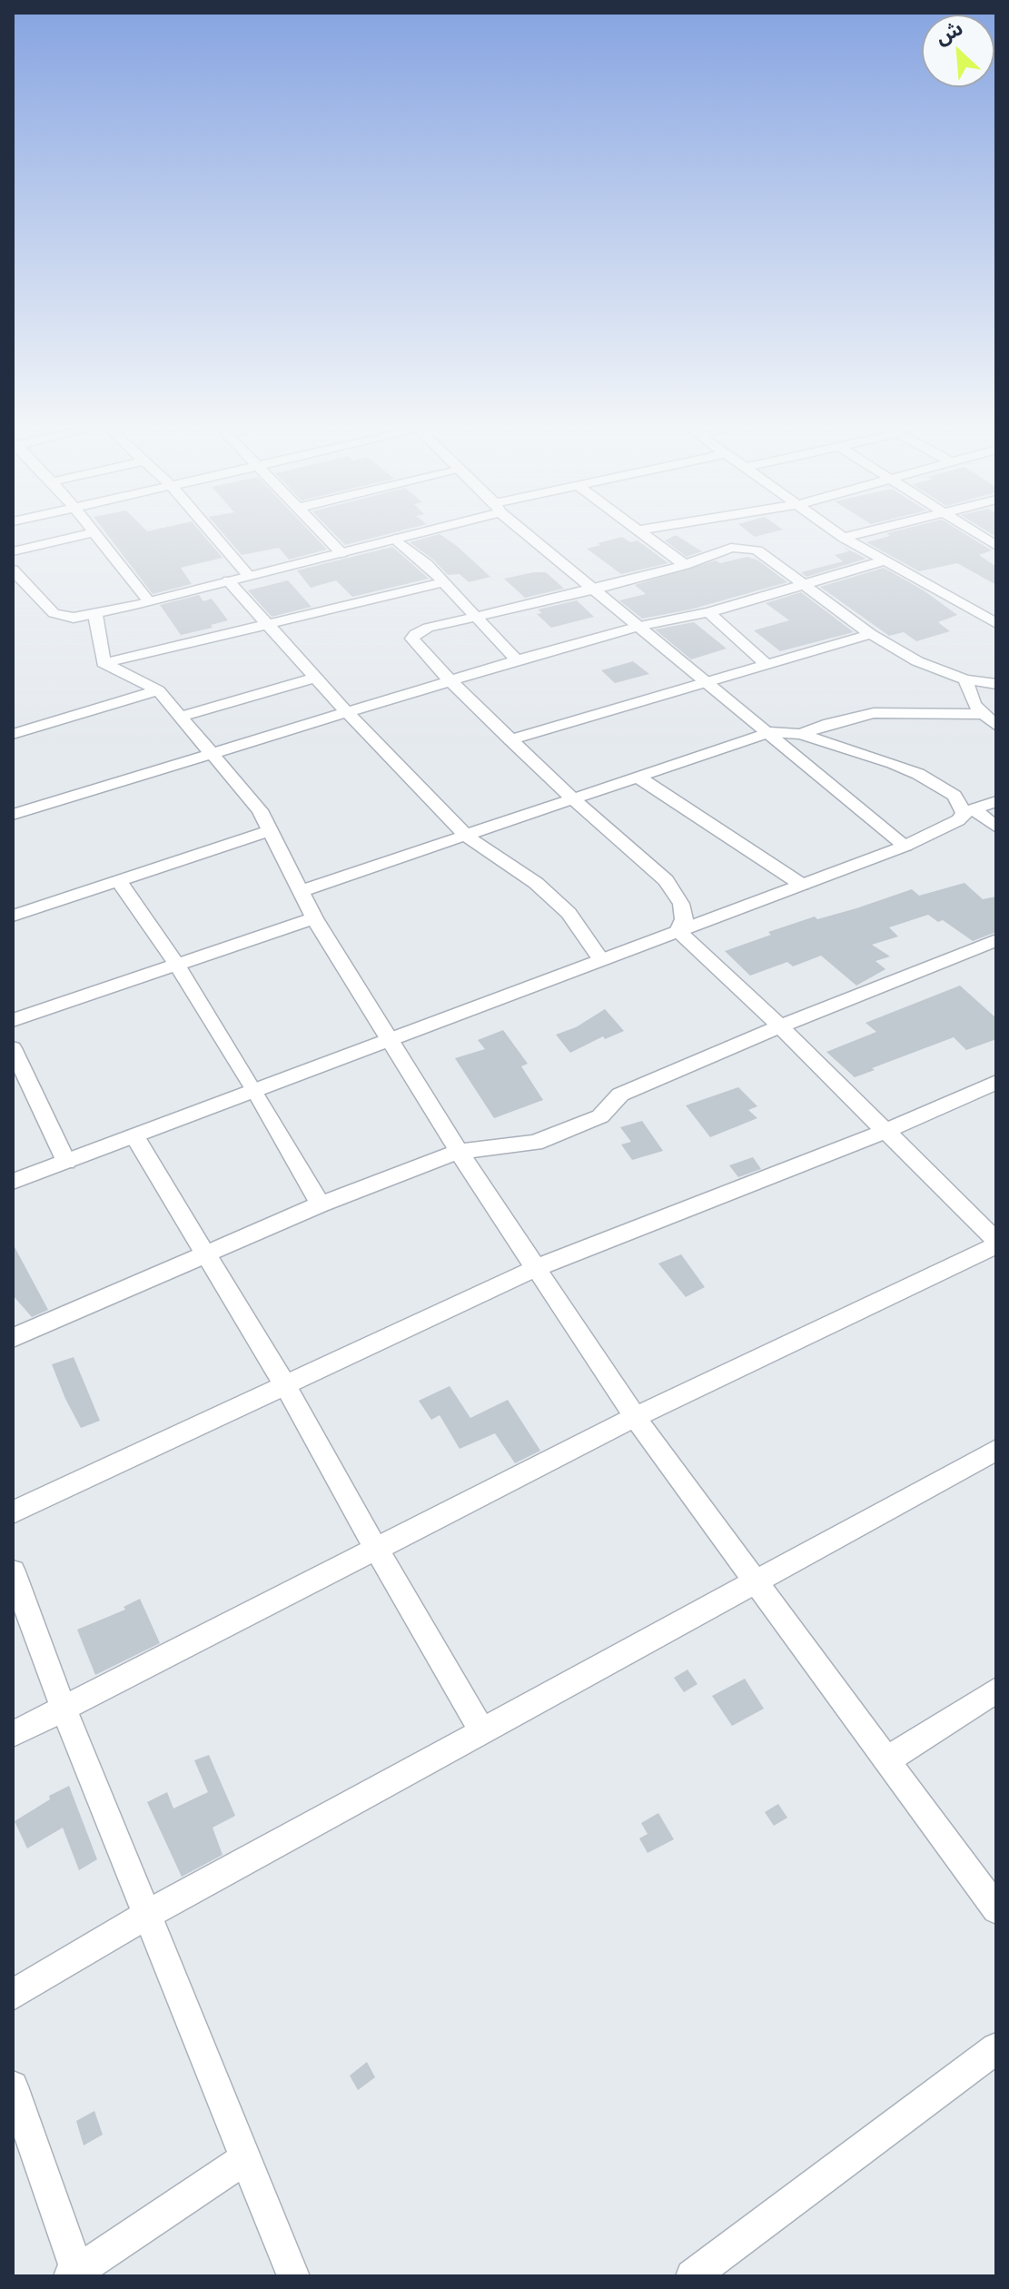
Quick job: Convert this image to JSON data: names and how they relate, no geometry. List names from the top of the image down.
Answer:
{
  "north": "top left"
}
